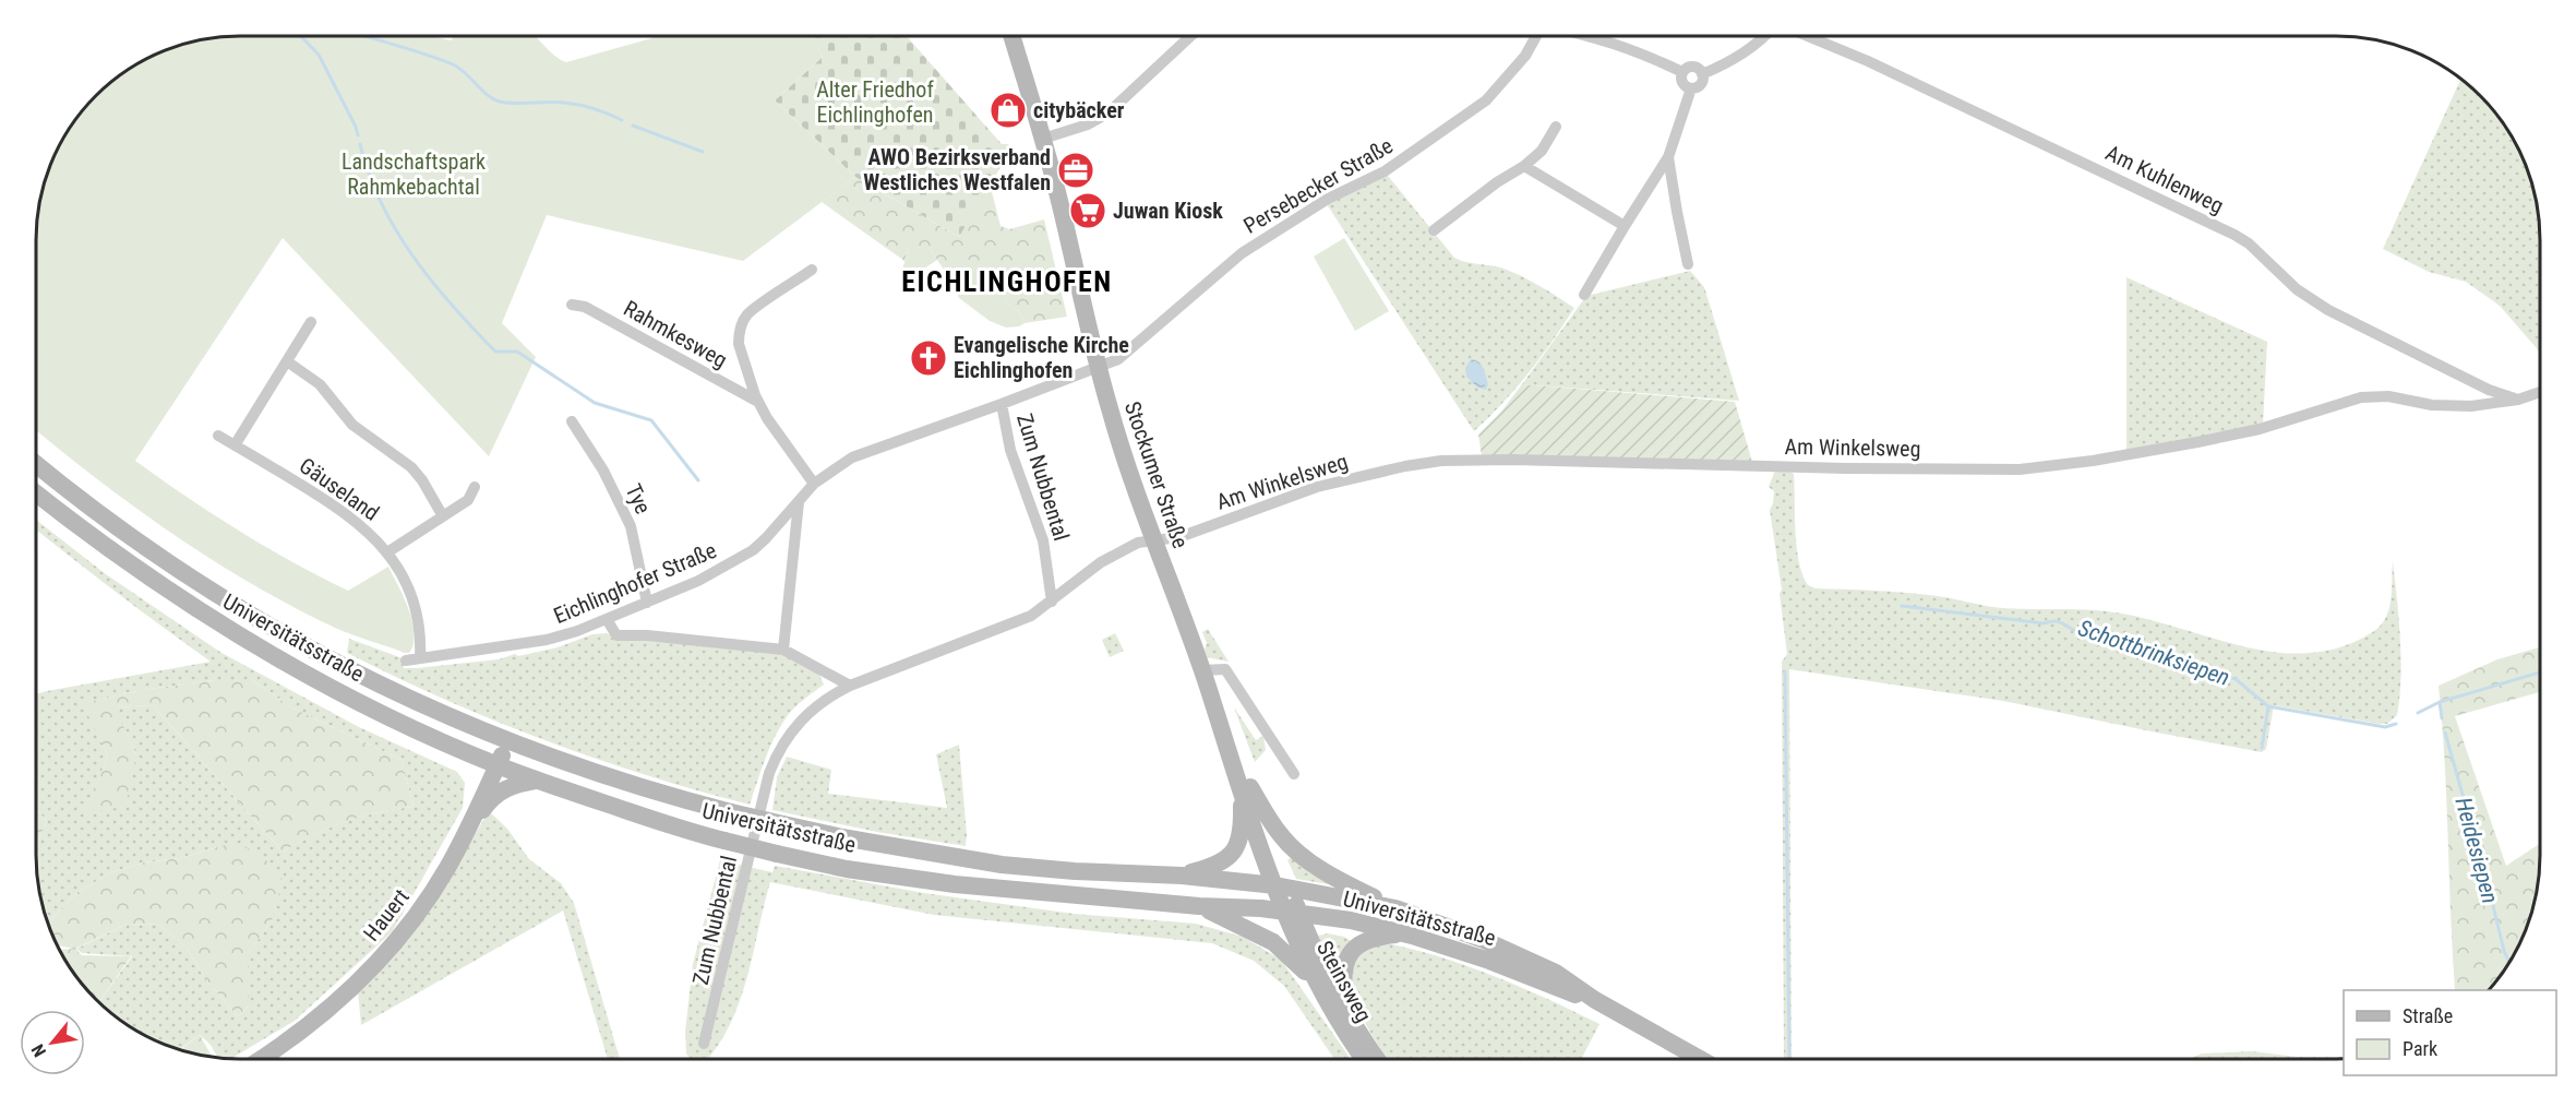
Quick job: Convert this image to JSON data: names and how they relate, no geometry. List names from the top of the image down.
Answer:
{
  "streets": {
    "main road": [
      "Stockumer Straße",
      "Universitätsstraße",
      "Hauert",
      "Steinsweg"
    ],
    "street": [
      "Am Kuhlenweg",
      "Persebecker Straße",
      "Rahmkesweg",
      "Am Winkelsweg",
      "Zum Nubbental",
      "Gäuseland",
      "Tye",
      "Eichlinghofer Straße"
    ]
  },
  "crossings": [
    ["Am Kuhlenweg", "Am Winkelsweg"],
    ["Persebecker Straße", "Stockumer Straße"],
    ["Persebecker Straße", "Eichlinghofer Straße"],
    ["Rahmkesweg", "Eichlinghofer Straße"],
    ["Am Winkelsweg", "Stockumer Straße"],
    ["Am Winkelsweg", "Zum Nubbental"],
    ["Stockumer Straße", "Zum Nubbental"],
    ["Stockumer Straße", "Eichlinghofer Straße"],
    ["Stockumer Straße", "Universitätsstraße"],
    ["Stockumer Straße", "Steinsweg"],
    ["Zum Nubbental", "Eichlinghofer Straße"],
    ["Gäuseland", "Eichlinghofer Straße"],
    ["Tye", "Eichlinghofer Straße"],
    ["Universitätsstraße", "Hauert"],
    ["Universitätsstraße", "Steinsweg"]
  ],
  "districts": ["EICHLINGHOFEN"],
  "water": ["Schottbrinksiepen", "Heidesiepen"],
  "parks": ["Alter Friedhof Eichlinghofen", "Landschaftspark Rahmkebachtal"],
  "places": {
    "shop": ["citybäcker"],
    "office": ["AWO Bezirksverband Westliches Westfalen"],
    "supermarket": ["Juwan Kiosk"],
    "church": ["Evangelische Kirche Eichlinghofen"]
  },
  "legend": ["Straße", "Park"],
  "north": "bottom left"
}
